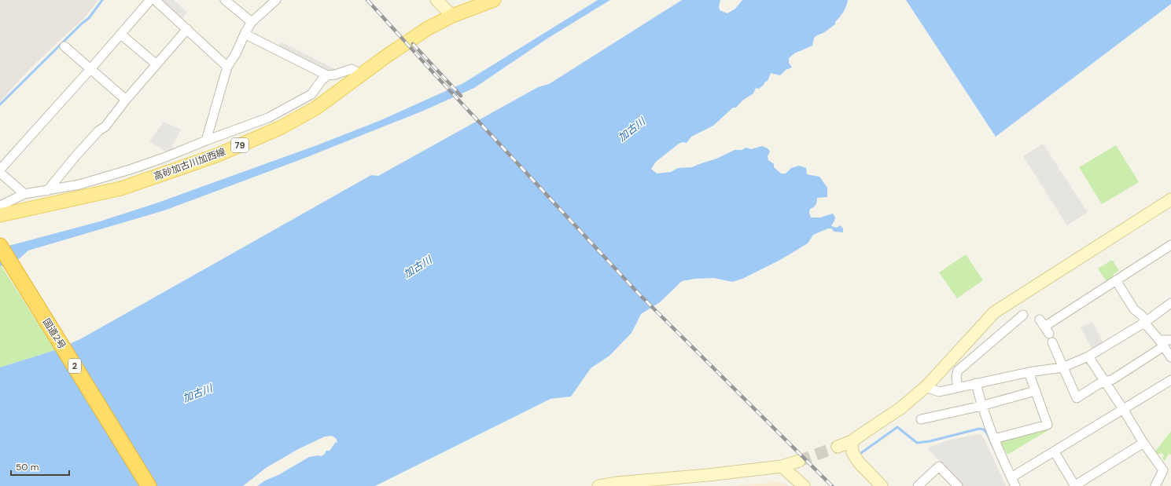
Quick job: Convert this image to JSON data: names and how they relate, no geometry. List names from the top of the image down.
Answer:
{
  "streets": {
    "highway": ["国道2号", "2"],
    "main road": ["79", "高砂加古川加西線"]
  },
  "water": ["加古川"],
  "scale_bar": "50 m"
}
